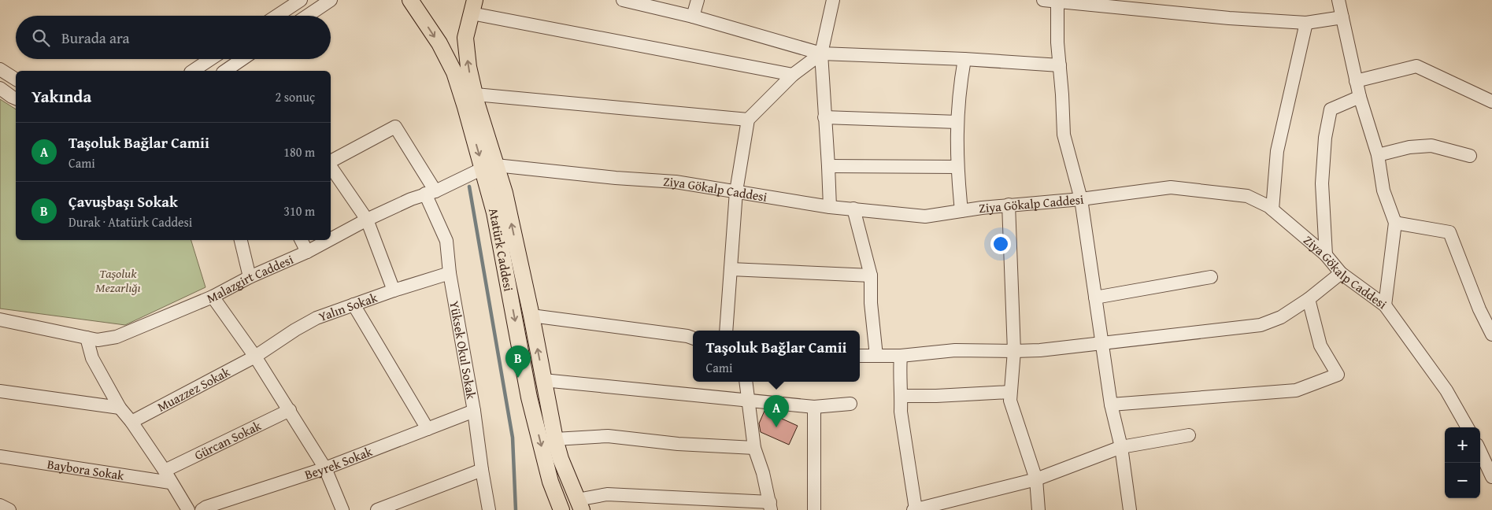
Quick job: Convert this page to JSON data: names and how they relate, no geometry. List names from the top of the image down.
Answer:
{
  "streets": {
    "main road": ["Atatürk Caddesi"],
    "street": [
      "Ziya Gökalp Caddesi",
      "Malazgirt Caddesi",
      "Yalın Sokak",
      "Yüksek Okul Sokak",
      "Muazzez Sokak",
      "Gürcan Sokak",
      "Beyrek Sokak",
      "Baybora Sokak"
    ]
  },
  "crossings": [
    ["Ziya Gökalp Caddesi", "Atatürk Caddesi"],
    ["Ziya Gökalp Caddesi", "Malazgirt Caddesi"],
    ["Atatürk Caddesi", "Malazgirt Caddesi"],
    ["Malazgirt Caddesi", "Yüksek Okul Sokak"],
    ["Yalın Sokak", "Yüksek Okul Sokak"],
    ["Yalın Sokak", "Muazzez Sokak"],
    ["Yüksek Okul Sokak", "Beyrek Sokak"]
  ],
  "parks": ["Taşoluk Mezarlığı"],
  "page": {
    "search": "Burada ara",
    "heading": ["Yakında", "2 sonuç"],
    "list": [
      {
        "mark": "A",
        "name": "Taşoluk Bağlar Camii",
        "note": "Cami",
        "value": "180 m"
      },
      {
        "mark": "B",
        "name": "Çavuşbaşı Sokak",
        "note": "Durak · Atatürk Caddesi",
        "value": "310 m"
      }
    ],
    "popup": ["Taşoluk Bağlar Camii", "Cami"],
    "pins": ["B", "A"],
    "map_buttons": ["+", "−"]
  }
}
